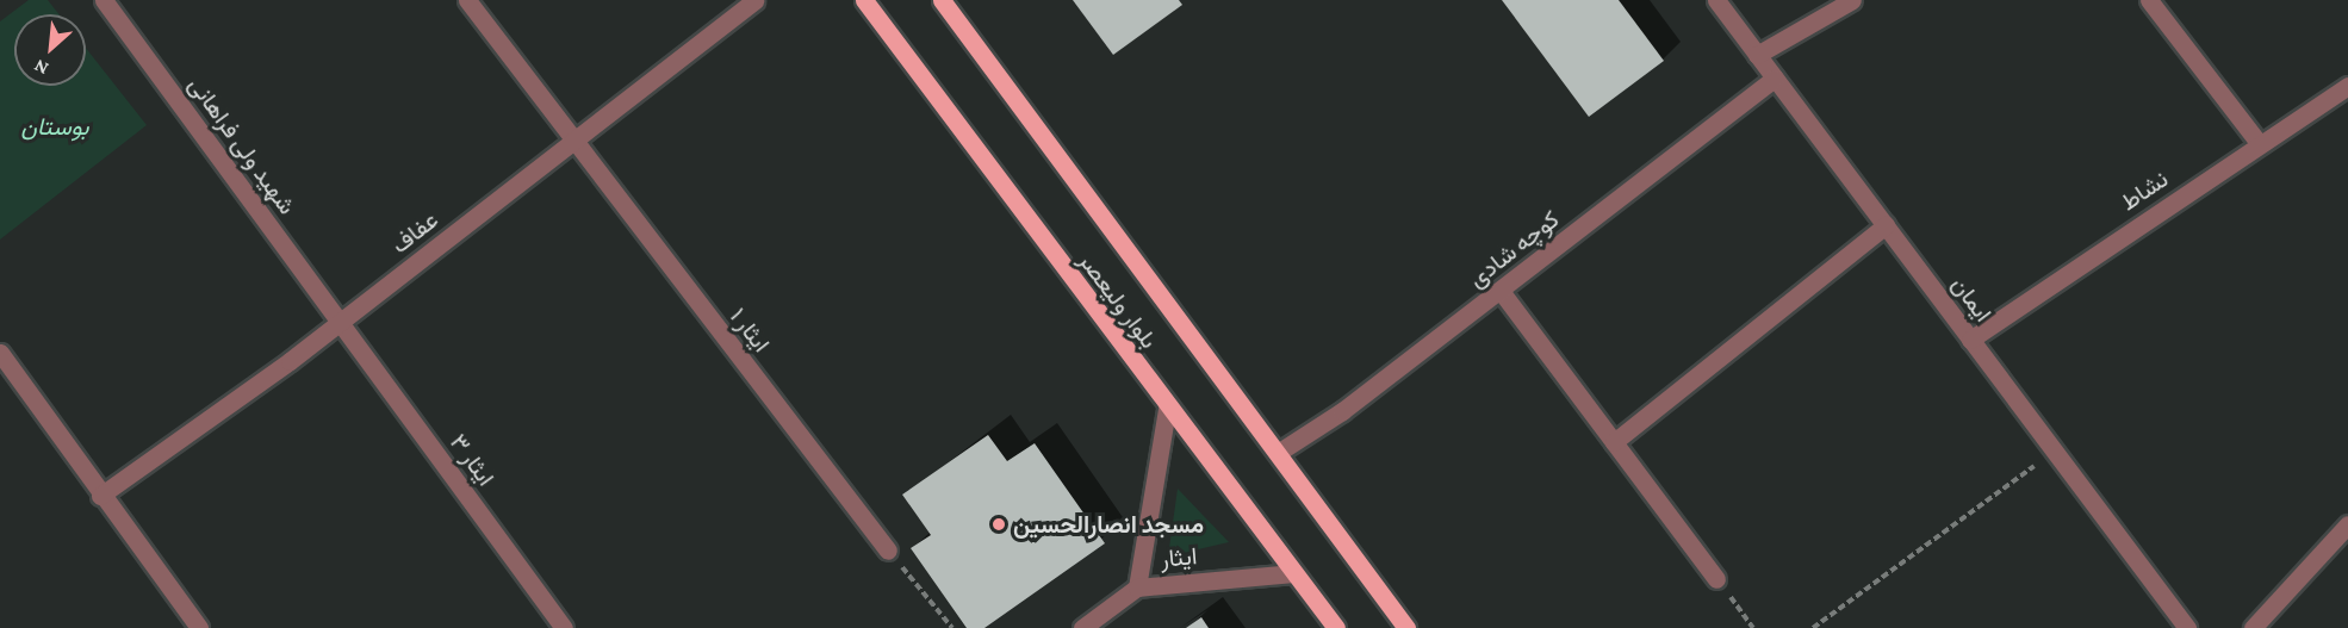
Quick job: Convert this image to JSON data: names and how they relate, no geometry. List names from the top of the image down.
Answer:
{
  "streets": {
    "main road": ["بلوار ولیعصر"],
    "street": [
      "شهید ولی فراهانی",
      "نشاط",
      "عفاف",
      "کوچه شادی",
      "ایمان",
      "ایثار ۱",
      "ایثار ۳",
      "ایثار"
    ]
  },
  "crossings": [
    ["شهید ولی فراهانی", "عفاف"],
    ["شهید ولی فراهانی", "ایثار ۳"],
    ["نشاط", "ایمان"],
    ["عفاف", "ایثار ۱"],
    ["عفاف", "ایثار ۳"],
    ["کوچه شادی", "ایمان"],
    ["کوچه شادی", "بلوار ولیعصر"],
    ["بلوار ولیعصر", "ایثار"]
  ],
  "parks": ["بوستان"],
  "places": ["مسجد انصارالحسین"],
  "north": "bottom left"
}
